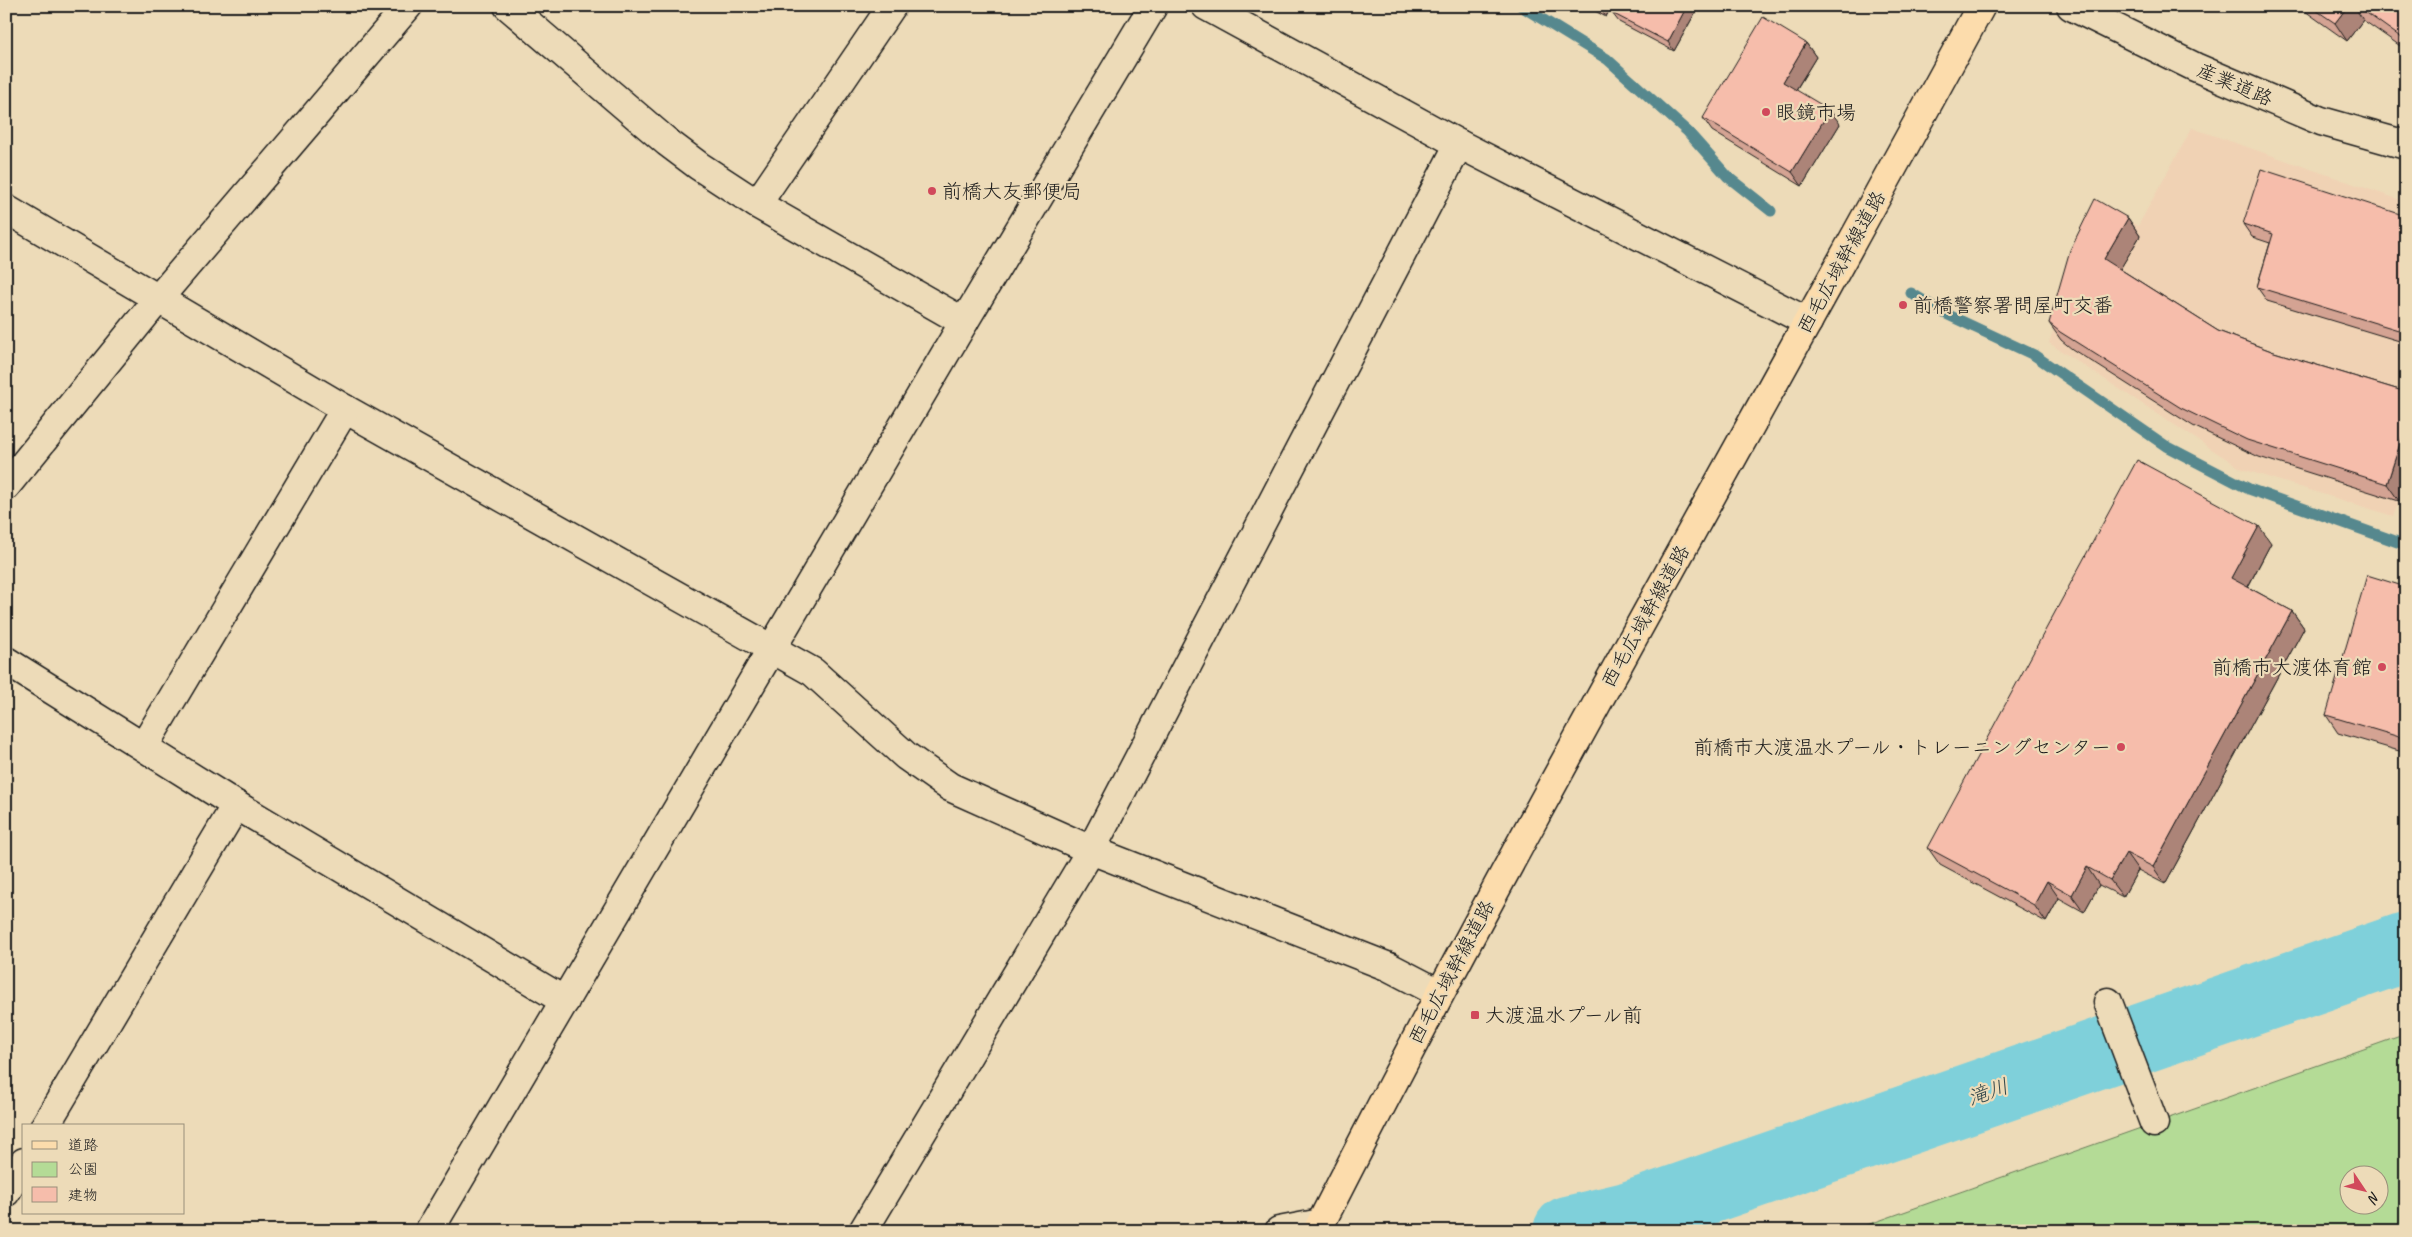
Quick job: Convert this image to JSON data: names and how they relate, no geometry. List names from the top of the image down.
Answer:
{
  "streets": {
    "main road": ["西毛広域幹線道路"],
    "street": ["産業道路"]
  },
  "water": ["滝川"],
  "places": {
    "other": [
      "眼鏡市場",
      "前橋大友郵便局",
      "前橋警察署問屋町交番",
      "前橋市大渡体育館",
      "前橋市大渡温水プール・トレーニングセンター"
    ],
    "transit": ["大渡温水プール前"]
  },
  "legend": ["道路", "公園", "建物"],
  "north": "bottom right"
}
